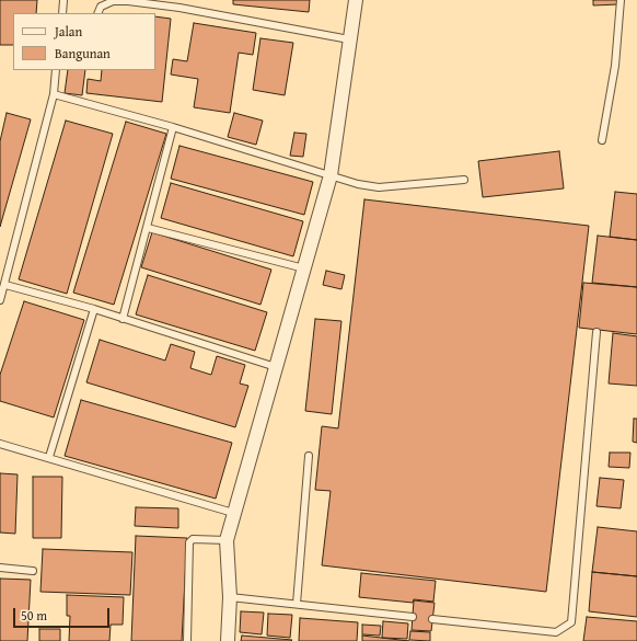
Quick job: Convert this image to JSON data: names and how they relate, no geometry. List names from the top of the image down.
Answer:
{
  "legend": ["Jalan", "Bangunan"],
  "scale_bar": "50 m"
}
